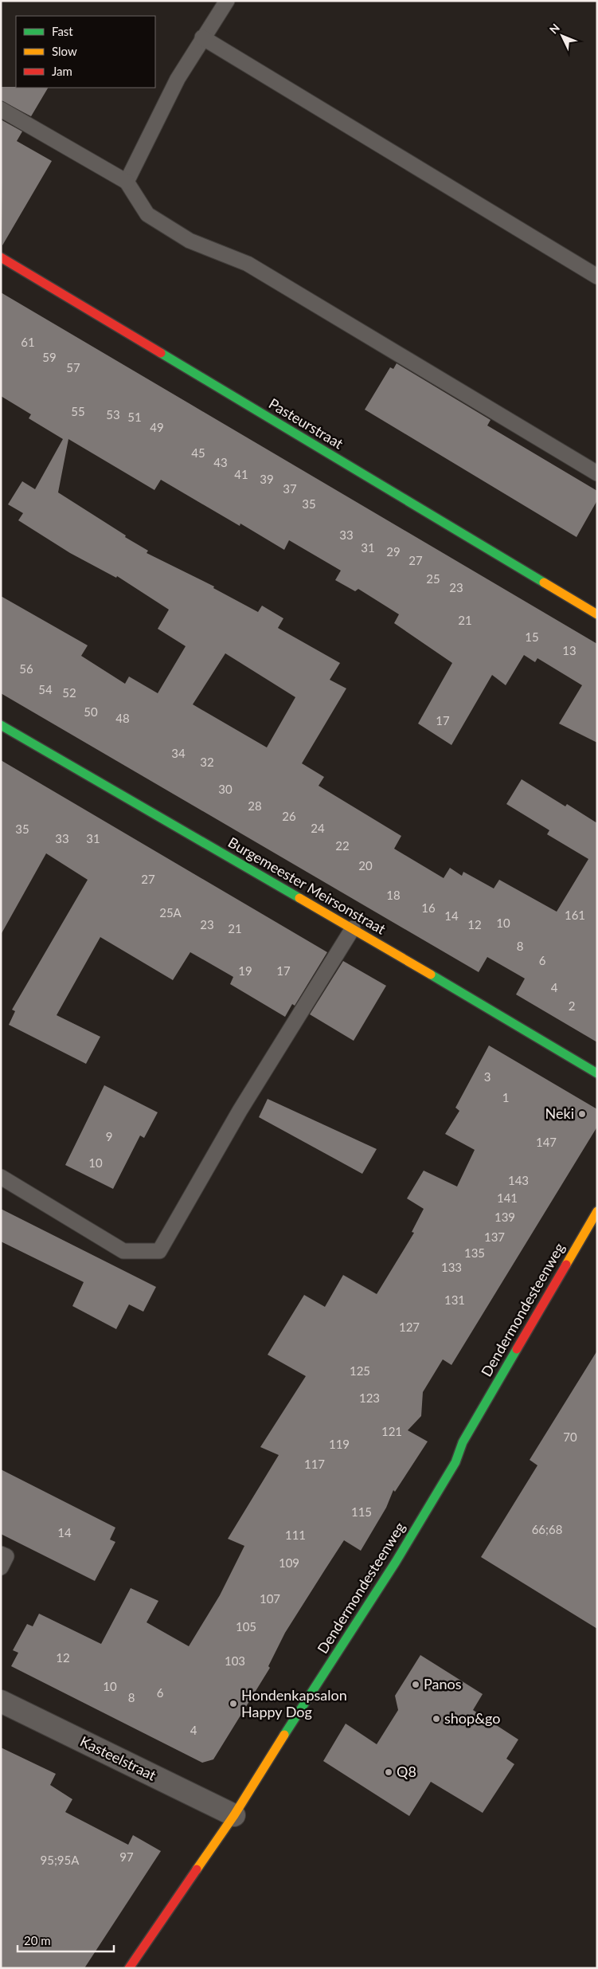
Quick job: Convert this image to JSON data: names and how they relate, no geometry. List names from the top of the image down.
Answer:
{
  "streets": {
    "street": [
      "Pasteurstraat",
      "Burgemeester Meirsonstraat",
      "Dendermondesteenweg",
      "Kasteelstraat"
    ]
  },
  "crossings": [
    ["Dendermondesteenweg", "Kasteelstraat"]
  ],
  "places": [
    "Neki",
    "Panos",
    "Hondenkapsalon Happy Dog",
    "shop&go",
    "Q8"
  ],
  "house_numbers": [
    "61",
    "59",
    "57",
    "55",
    "53",
    "51",
    "49",
    "45",
    "43",
    "41",
    "39",
    "37",
    "35",
    "33",
    "31",
    "29",
    "27",
    "25",
    "23",
    "21",
    "15",
    "13",
    "56",
    "54",
    "52",
    "50",
    "48",
    "17",
    "34",
    "32",
    "30",
    "28",
    "26",
    "24",
    "35",
    "33",
    "31",
    "22",
    "20",
    "27",
    "18",
    "16",
    "25A",
    "161",
    "14",
    "10",
    "23",
    "12",
    "21",
    "8",
    "6",
    "19",
    "17",
    "4",
    "2",
    "3",
    "1",
    "9",
    "147",
    "10",
    "143",
    "141",
    "139",
    "137",
    "135",
    "133",
    "131",
    "127",
    "125",
    "123",
    "121",
    "70",
    "119",
    "117",
    "115",
    "66;68",
    "14",
    "111",
    "109",
    "107",
    "105",
    "12",
    "103",
    "10",
    "6",
    "8",
    "4",
    "97",
    "95;95A"
  ],
  "legend": ["Fast", "Slow", "Jam"],
  "scale_bar": "20 m",
  "north": "top left"
}
